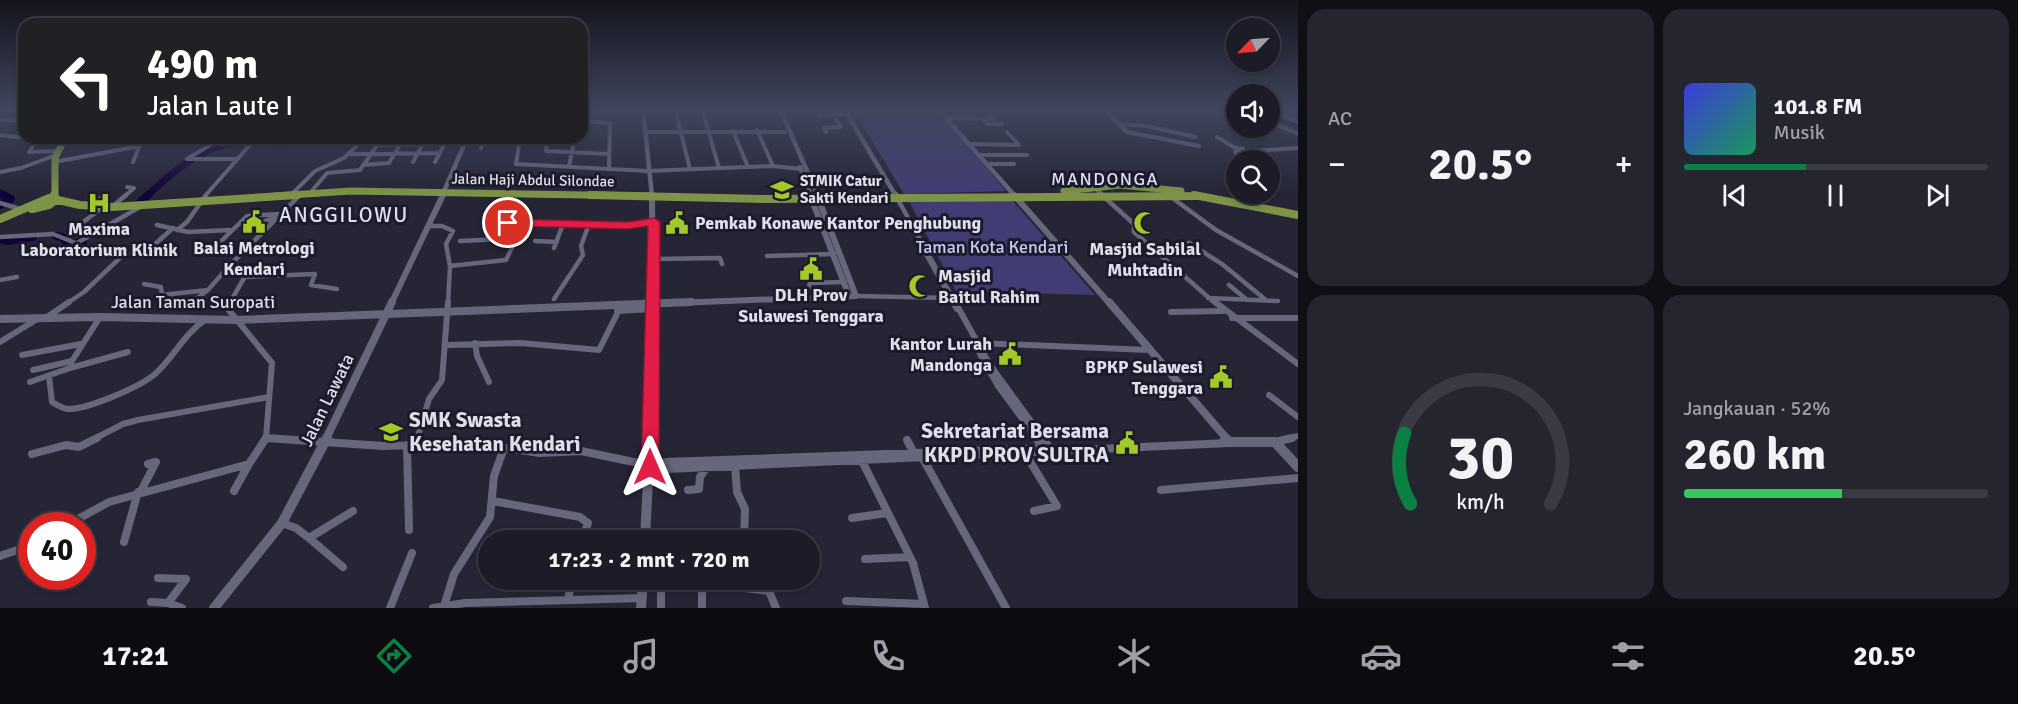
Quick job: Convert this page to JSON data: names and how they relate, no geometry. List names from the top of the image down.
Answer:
{
  "streets": {
    "highway": ["Jalan Haji Abdul Silondae"],
    "street": ["Jalan Taman Suropati", "Jalan Lawata"]
  },
  "crossings": [
    ["Jalan Haji Abdul Silondae", "Jalan Lawata"],
    ["Jalan Taman Suropati", "Jalan Lawata"]
  ],
  "districts": ["MANDONGA", "ANGGILOWU"],
  "parks": ["Taman Kota Kendari"],
  "places": {
    "school or university": ["STMIK Catur Sakti Kendari", "SMK Swasta Kesehatan Kendari"],
    "hospital": ["Maxima Laboratorium Klinik"],
    "public building": [
      "Balai Metrologi Kendari",
      "Pemkab Konawe Kantor Penghubung",
      "DLH Prov Sulawesi Tenggara",
      "Kantor Lurah Mandonga",
      "BPKP Sulawesi Tenggara",
      "Sekretariat Bersama KKPD PROV SULTRA"
    ],
    "mosque": ["Masjid Sabilal Muhtadin", "Masjid Baitul Rahim"]
  },
  "north": "bottom left",
  "page": {
    "tile": [
      "AC",
      ["Jangkauan · 52%", "260 km"]
    ],
    "turn": ["490 m", "Jalan Laute I"],
    "song": ["101.8 FM", "Musik"],
    "heat": ["−", "20.5°", "+"],
    "limit": "40",
    "trip": "17:23 · 2 mnt · 720 m",
    "tabs": ["17:21", "20.5°"],
    "gauge": ["30", "km/h"]
  }
}
